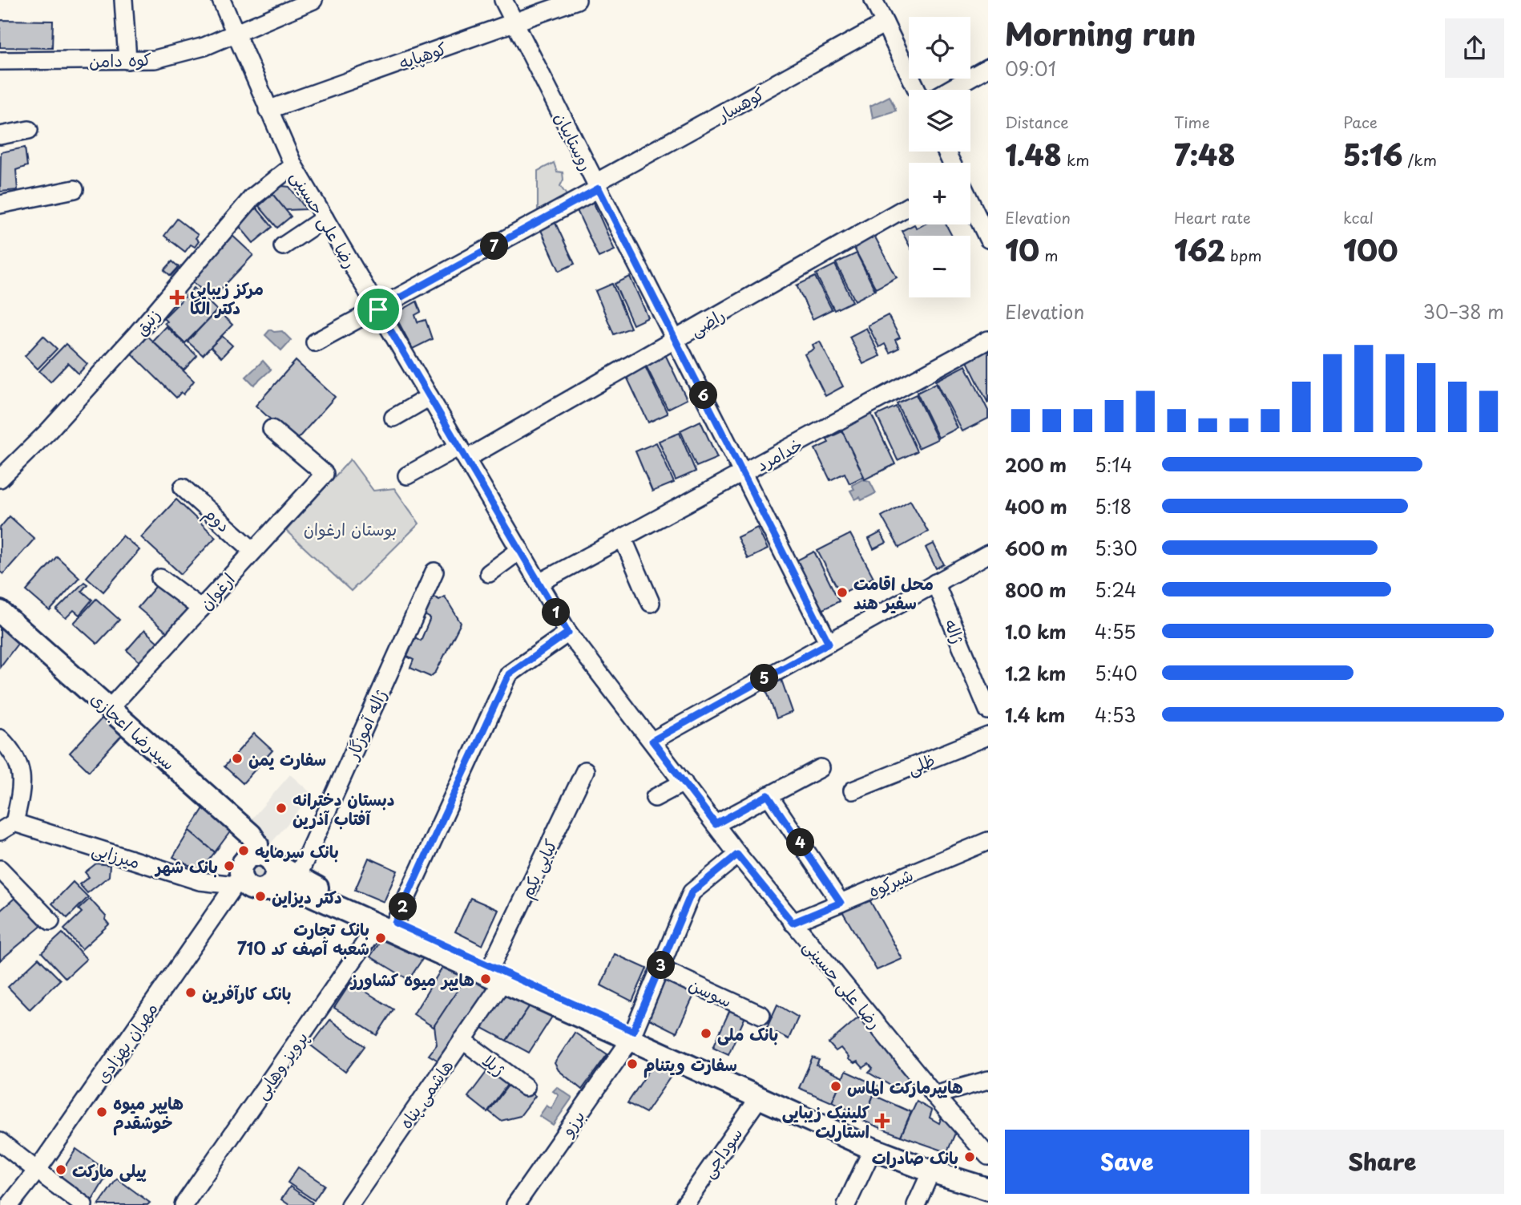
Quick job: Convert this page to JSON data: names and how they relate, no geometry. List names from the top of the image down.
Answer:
{
  "streets": {
    "main road": ["سیدرضا اعجازی"],
    "street": [
      "کوهپایه",
      "کوه دامن",
      "کوهسار",
      "روستاییان",
      "رضا علی حسینی",
      "زنبق",
      "راضی",
      "خدامرد",
      "دوم",
      "ارغوان",
      "ژاله",
      "ژاله آموزگار",
      "ظلی",
      "میرزایی",
      "کیایی یکم",
      "شیرکوه",
      "سوسن",
      "مهران بهزادی",
      "ژیلا",
      "پرویز وهابی",
      "هاشمی پناه",
      "برزو",
      "سوداچی"
    ]
  },
  "crossings": [
    ["کوهپایه", "روستاییان"],
    ["کوهپایه", "رضا علی حسینی"],
    ["کوه دامن", "رضا علی حسینی"],
    ["کوهسار", "روستاییان"],
    ["کوهسار", "رضا علی حسینی"],
    ["روستاییان", "راضی"],
    ["روستاییان", "خدامرد"],
    ["رضا علی حسینی", "زنبق"],
    ["رضا علی حسینی", "راضی"],
    ["رضا علی حسینی", "خدامرد"],
    ["رضا علی حسینی", "شیرکوه"],
    ["رضا علی حسینی", "پرویز وهابی"],
    ["رضا علی حسینی", "برزو"],
    ["دوم", "ارغوان"],
    ["ارغوان", "سیدرضا اعجازی"],
    ["میرزایی", "مهران بهزادی"],
    ["کیایی یکم", "هاشمی پناه"],
    ["سوسن", "برزو"],
    ["ژیلا", "هاشمی پناه"]
  ],
  "parks": ["بوستان ارغوان"],
  "places": {
    "health": ["مرکز زیبایی دکتر الگا", "کلینیک زیبایی استارلت"],
    "other": [
      "محل اقامت سفیر هند",
      "سفارت یمن",
      "دبستان دخترانه آفتاب آذرین",
      "بانک سرمایه",
      "بانک شهر",
      "دکتر دیزاین",
      "بانک تجارت شعبه آصف کد 710",
      "هایپر میوه کشاورز",
      "بانک کارآفرین",
      "بانک ملی",
      "سفارت ویتنام",
      "هایپرمارکت الماس",
      "هایپر میوه خوشقدم",
      "بانک صادرات",
      "پیلی مارکت"
    ]
  },
  "page": {
    "heading": ["Morning run", "09:01"],
    "map_buttons": ["+", "−"],
    "stats": [
      ["Distance", "1.48 km"],
      ["Time", "7:48"],
      ["Pace", "5:16 /km"],
      ["Elevation", "10 m"],
      ["Heart rate", "162 bpm"],
      ["kcal", "100"]
    ],
    "pins": [
      "7",
      "6",
      "1",
      "5",
      "4",
      "2",
      "3"
    ],
    "chart": ["Elevation", "30–38 m"],
    "list": [
      {
        "name": "200 m",
        "note": "5:14"
      },
      {
        "name": "400 m",
        "note": "5:18"
      },
      {
        "name": "600 m",
        "note": "5:30"
      },
      {
        "name": "800 m",
        "note": "5:24"
      },
      {
        "name": "1.0 km",
        "note": "4:55"
      },
      {
        "name": "1.2 km",
        "note": "5:40"
      },
      {
        "name": "1.4 km",
        "note": "4:53"
      }
    ],
    "buttons": ["Save", "Share"]
  }
}
